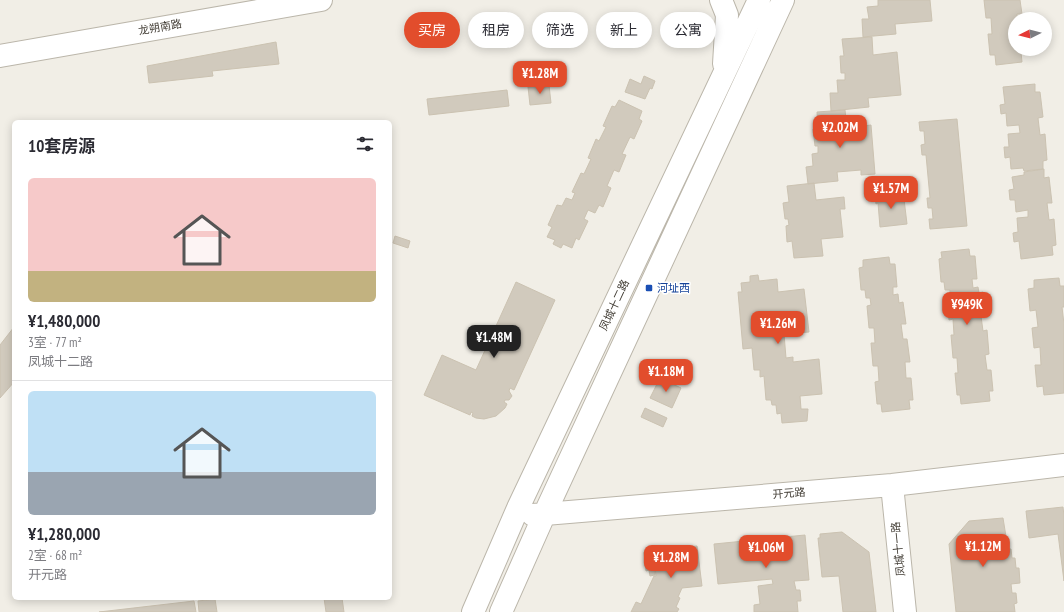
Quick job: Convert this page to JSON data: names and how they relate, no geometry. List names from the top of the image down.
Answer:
{
  "streets": {
    "street": [
      "龙朔南路",
      "凤城十二路",
      "开元路",
      "凤城十一路"
    ]
  },
  "crossings": [
    ["凤城十二路", "开元路"],
    ["开元路", "凤城十一路"]
  ],
  "places": {
    "transit": ["河址西"]
  },
  "north": "left",
  "page": {
    "chip": [
      "买房",
      "租房",
      "筛选",
      "新上",
      "公寓"
    ],
    "price": [
      "¥1.28M",
      "¥2.02M",
      "¥1.57M",
      "¥949K",
      "¥1.26M",
      "¥1.48M",
      "¥1.18M",
      "¥1.12M",
      "¥1.06M",
      "¥1.28M"
    ],
    "heading": "10套房源",
    "list": [
      {
        "name": "¥1,480,000",
        "note": "3室 · 77 m² · 凤城十二路"
      },
      {
        "name": "¥1,280,000",
        "note": "2室 · 68 m² · 开元路"
      }
    ]
  }
}
